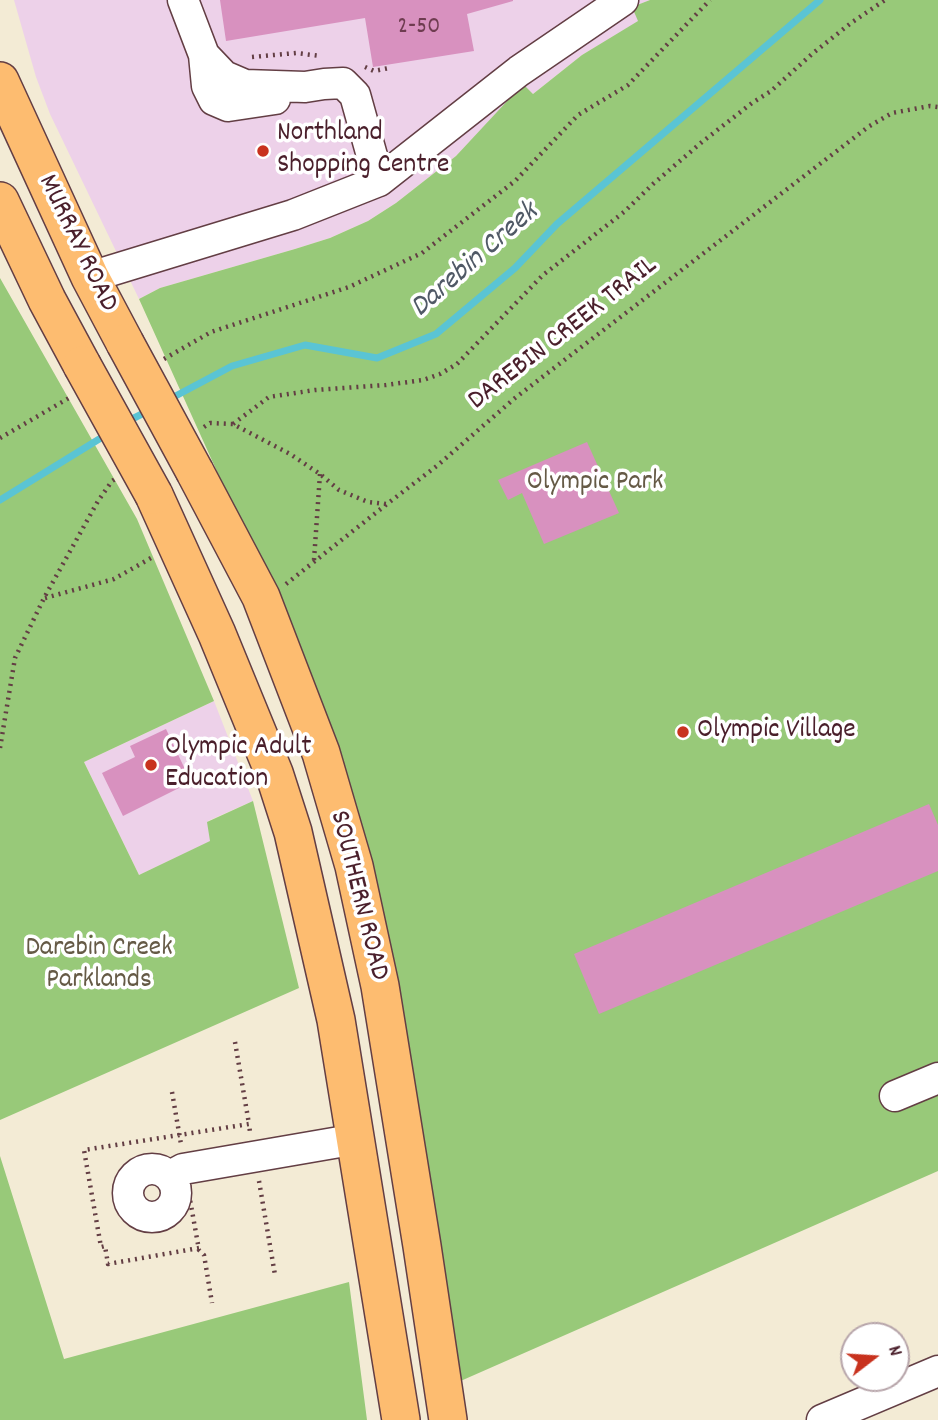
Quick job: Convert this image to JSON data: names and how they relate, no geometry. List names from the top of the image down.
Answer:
{
  "streets": {
    "main road": ["MURRAY ROAD", "SOUTHERN ROAD"],
    "path": ["DAREBIN CREEK TRAIL"]
  },
  "crossings": [
    ["MURRAY ROAD", "SOUTHERN ROAD"],
    ["DAREBIN CREEK TRAIL", "SOUTHERN ROAD"]
  ],
  "water": ["Darebin Creek"],
  "parks": ["Olympic Park", "Darebin Creek Parklands"],
  "places": ["Northland Shopping Centre", "Olympic Village", "Olympic Adult Education"],
  "house_numbers": ["2-50"],
  "north": "right"
}
